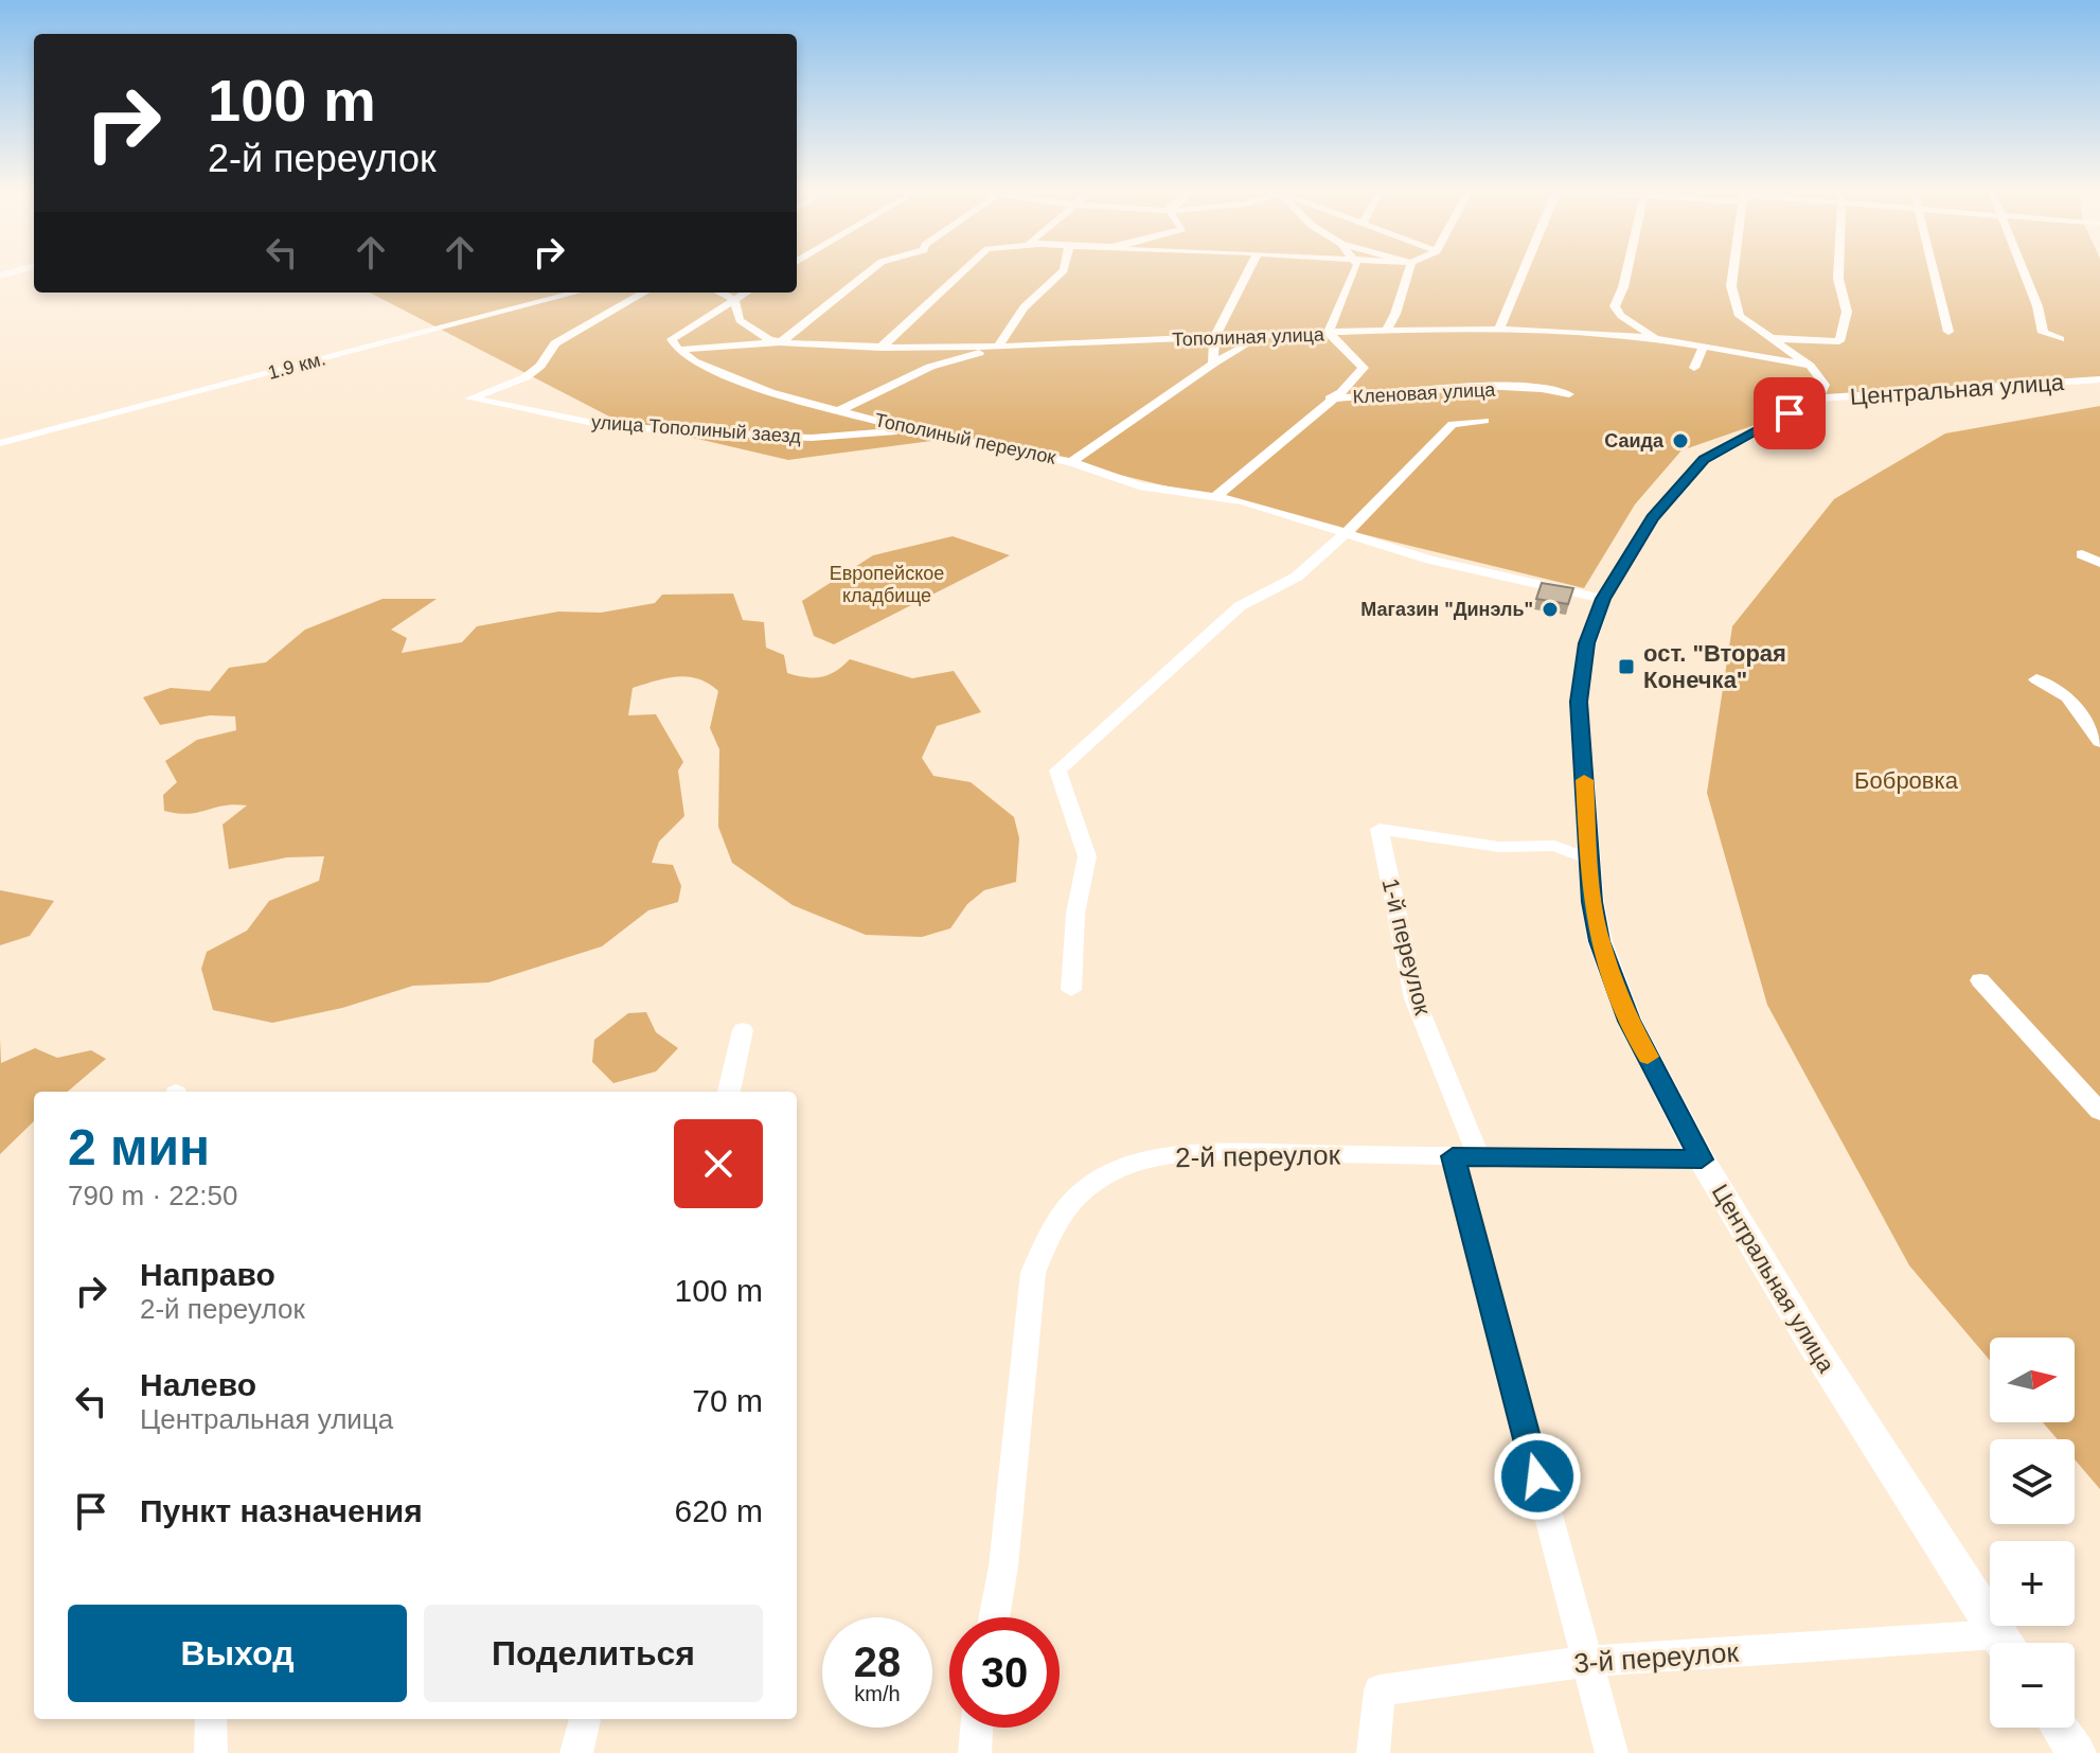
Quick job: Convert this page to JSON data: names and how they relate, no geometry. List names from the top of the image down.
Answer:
{
  "streets": {
    "street": [
      "Тополиная улица",
      "1.9 км.",
      "Центральная улица",
      "Кленовая улица",
      "улица Тополиный заезд",
      "Тополиный переулок",
      "1-й переулок",
      "2-й переулок",
      "3-й переулок"
    ]
  },
  "crossings": [
    ["Тополиная улица", "Тополиный переулок"],
    ["Центральная улица", "1-й переулок"],
    ["Центральная улица", "2-й переулок"],
    ["улица Тополиный заезд", "Тополиный переулок"],
    ["1-й переулок", "2-й переулок"],
    ["1-й переулок", "3-й переулок"]
  ],
  "parks": ["Европейское кладбище", "Бобровка"],
  "places": {
    "other": ["Саида", "Магазин \"Динэль\""],
    "transit": ["ост. \"Вторая Конечка\""]
  },
  "north": "right",
  "page": {
    "turn": ["100 m", "2-й переулок"],
    "heading": ["2 мин", "790 m · 22:50"],
    "list": [
      {
        "name": "Направо",
        "note": "2-й переулок",
        "value": "100 m"
      },
      {
        "name": "Налево",
        "note": "Центральная улица",
        "value": "70 m"
      },
      {
        "name": "Пункт назначения",
        "value": "620 m"
      }
    ],
    "map_buttons": ["+", "−"],
    "buttons": ["Выход", "Поделиться"],
    "speed": "28 km/h",
    "limit": "30"
  }
}
